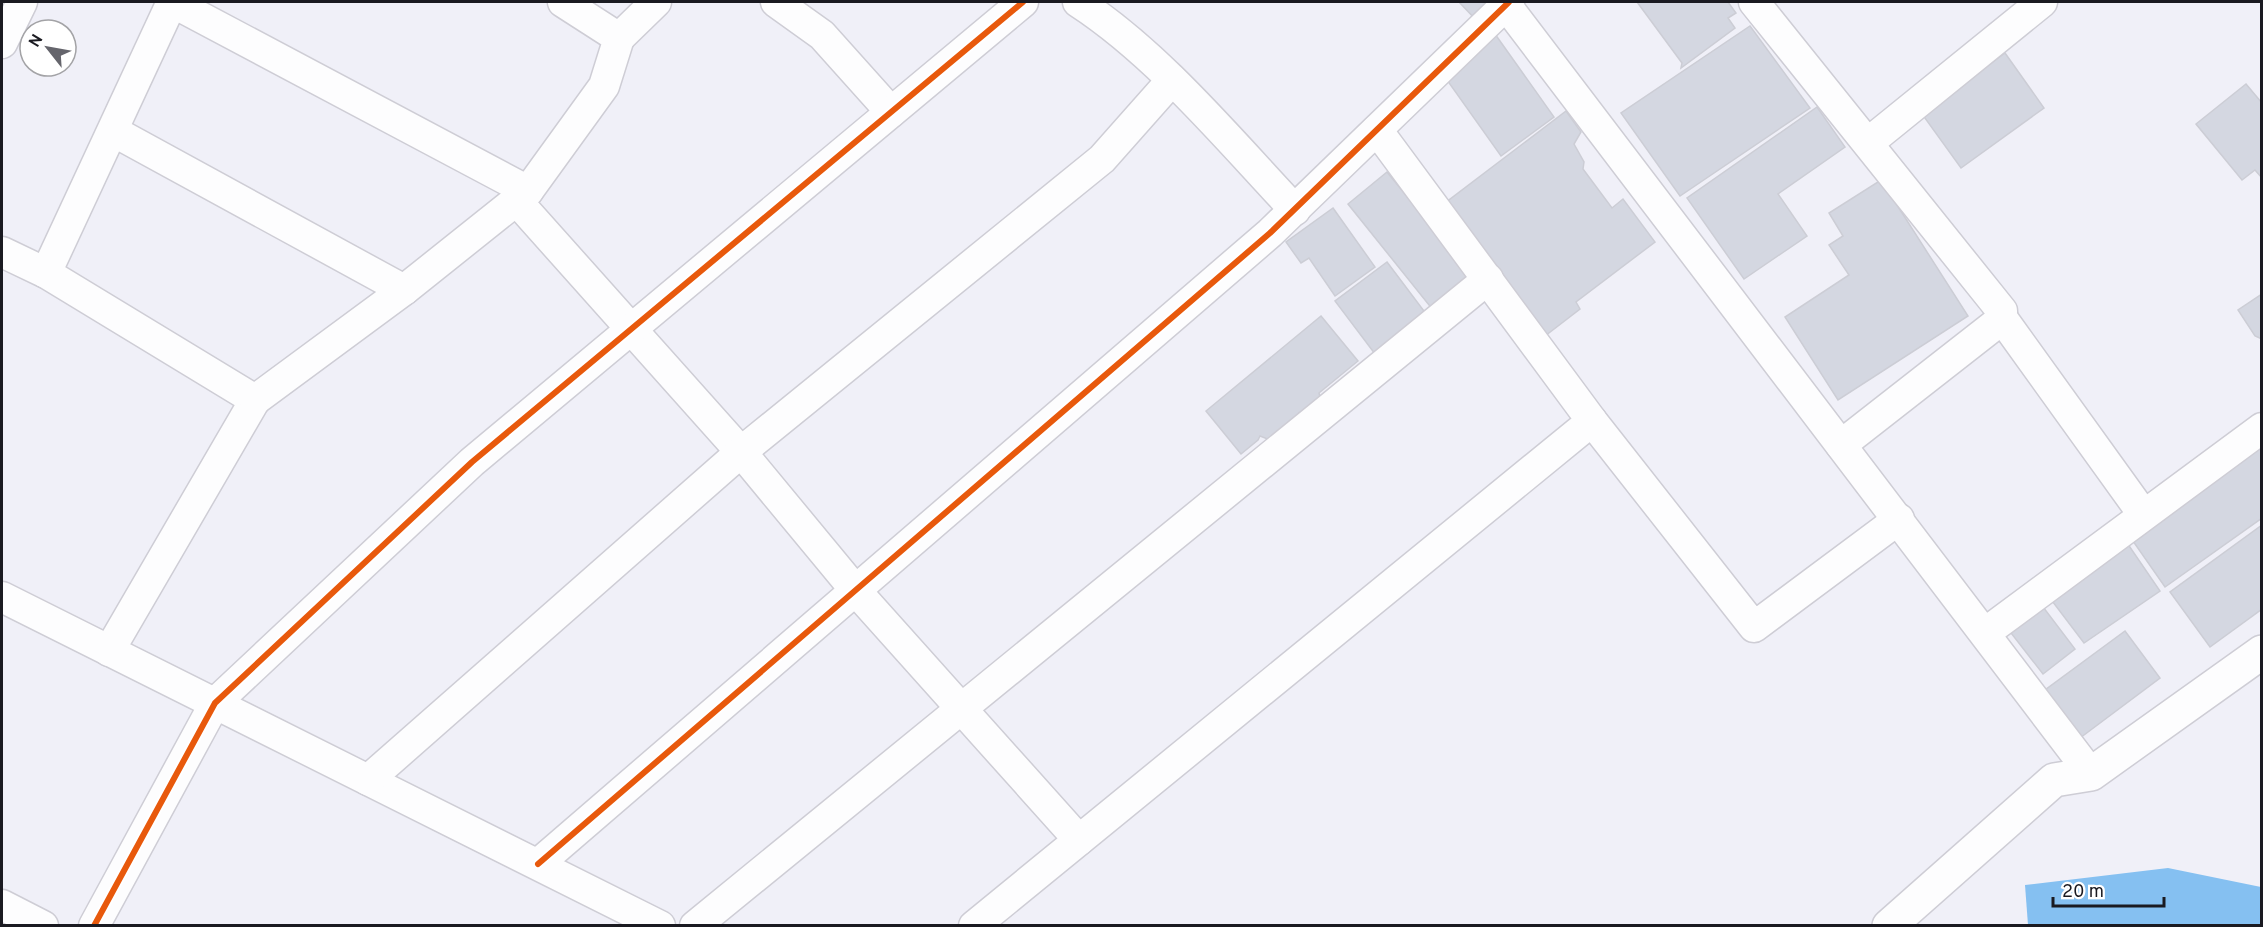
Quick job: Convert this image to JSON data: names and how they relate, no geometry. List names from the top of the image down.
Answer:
{
  "scale_bar": "20 m",
  "north": "top left"
}
